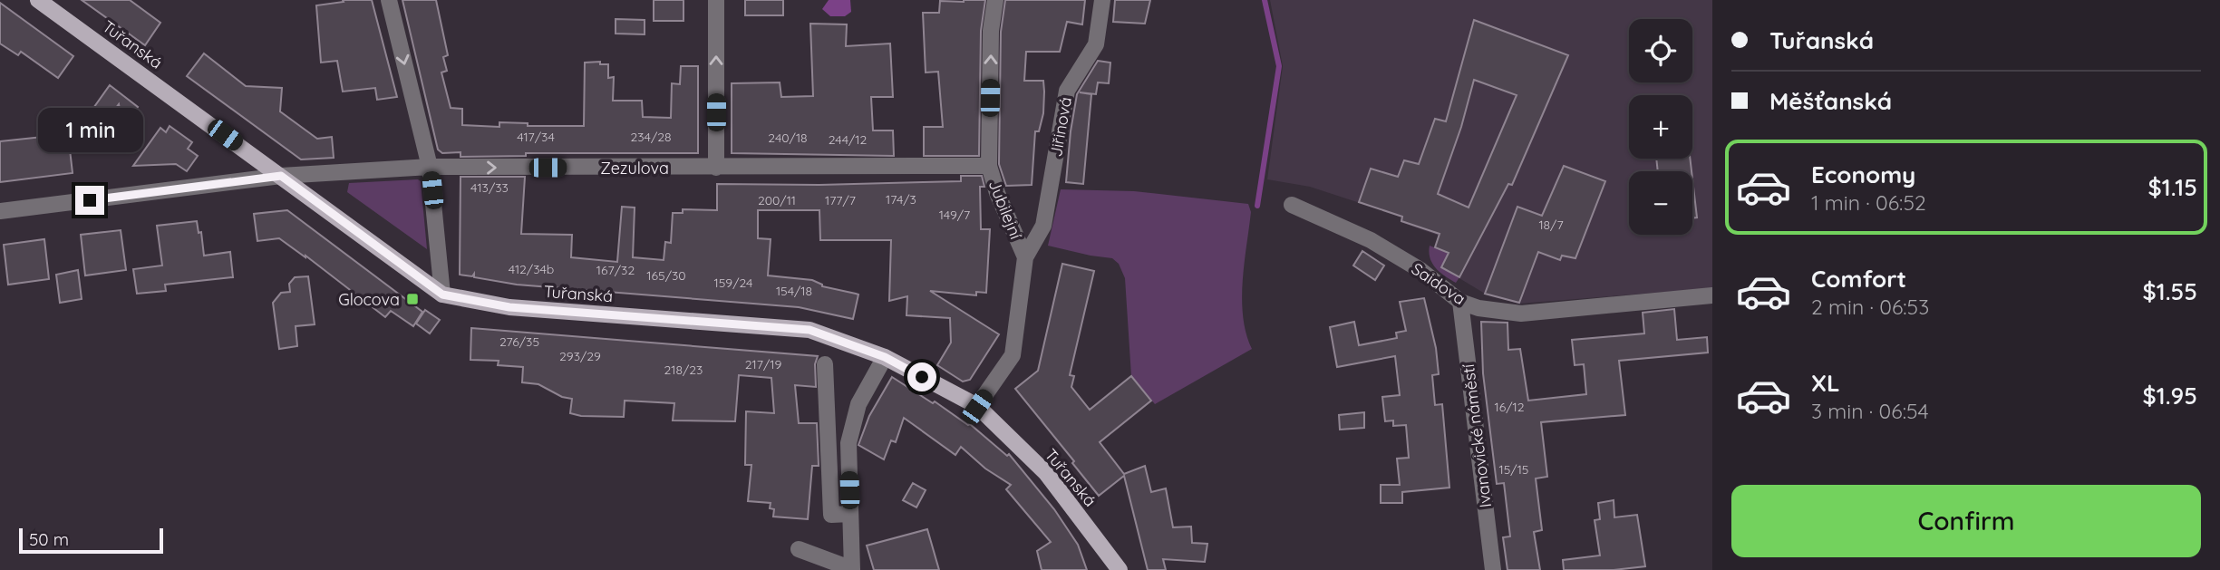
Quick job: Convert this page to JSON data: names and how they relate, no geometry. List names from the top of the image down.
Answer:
{
  "streets": {
    "main road": ["Tuřanská"],
    "street": [
      "Jiřinová",
      "Zezulova",
      "Jubilejní",
      "Saidova",
      "Ivanovické náměstí"
    ]
  },
  "crossings": [
    ["Tuřanská", "Zezulova"],
    ["Tuřanská", "Jubilejní"],
    ["Jiřinová", "Jubilejní"],
    ["Zezulova", "Jubilejní"],
    ["Saidova", "Ivanovické náměstí"]
  ],
  "one_way": ["Jubilejní"],
  "places": {
    "transit": ["Glocova"]
  },
  "house_numbers": [
    "417/34",
    "234/28",
    "240/18",
    "244/12",
    "413/33",
    "174/3",
    "200/11",
    "177/7",
    "149/7",
    "18/7",
    "412/34b",
    "167/32",
    "165/30",
    "159/24",
    "154/18",
    "276/35",
    "293/29",
    "217/19",
    "218/23",
    "16/12",
    "15/15"
  ],
  "scale_bar": "50 m",
  "page": {
    "banner": ["Tuřanská", "Měšťanská"],
    "map_buttons": ["+", "−"],
    "bubble": "1 min",
    "list": [
      {
        "name": "Economy",
        "note": "1 min · 06:52",
        "value": "$1.15"
      },
      {
        "name": "Comfort",
        "note": "2 min · 06:53",
        "value": "$1.55"
      },
      {
        "name": "XL",
        "note": "3 min · 06:54",
        "value": "$1.95"
      }
    ],
    "buttons": "Confirm",
    "scale": "50 m"
  }
}
